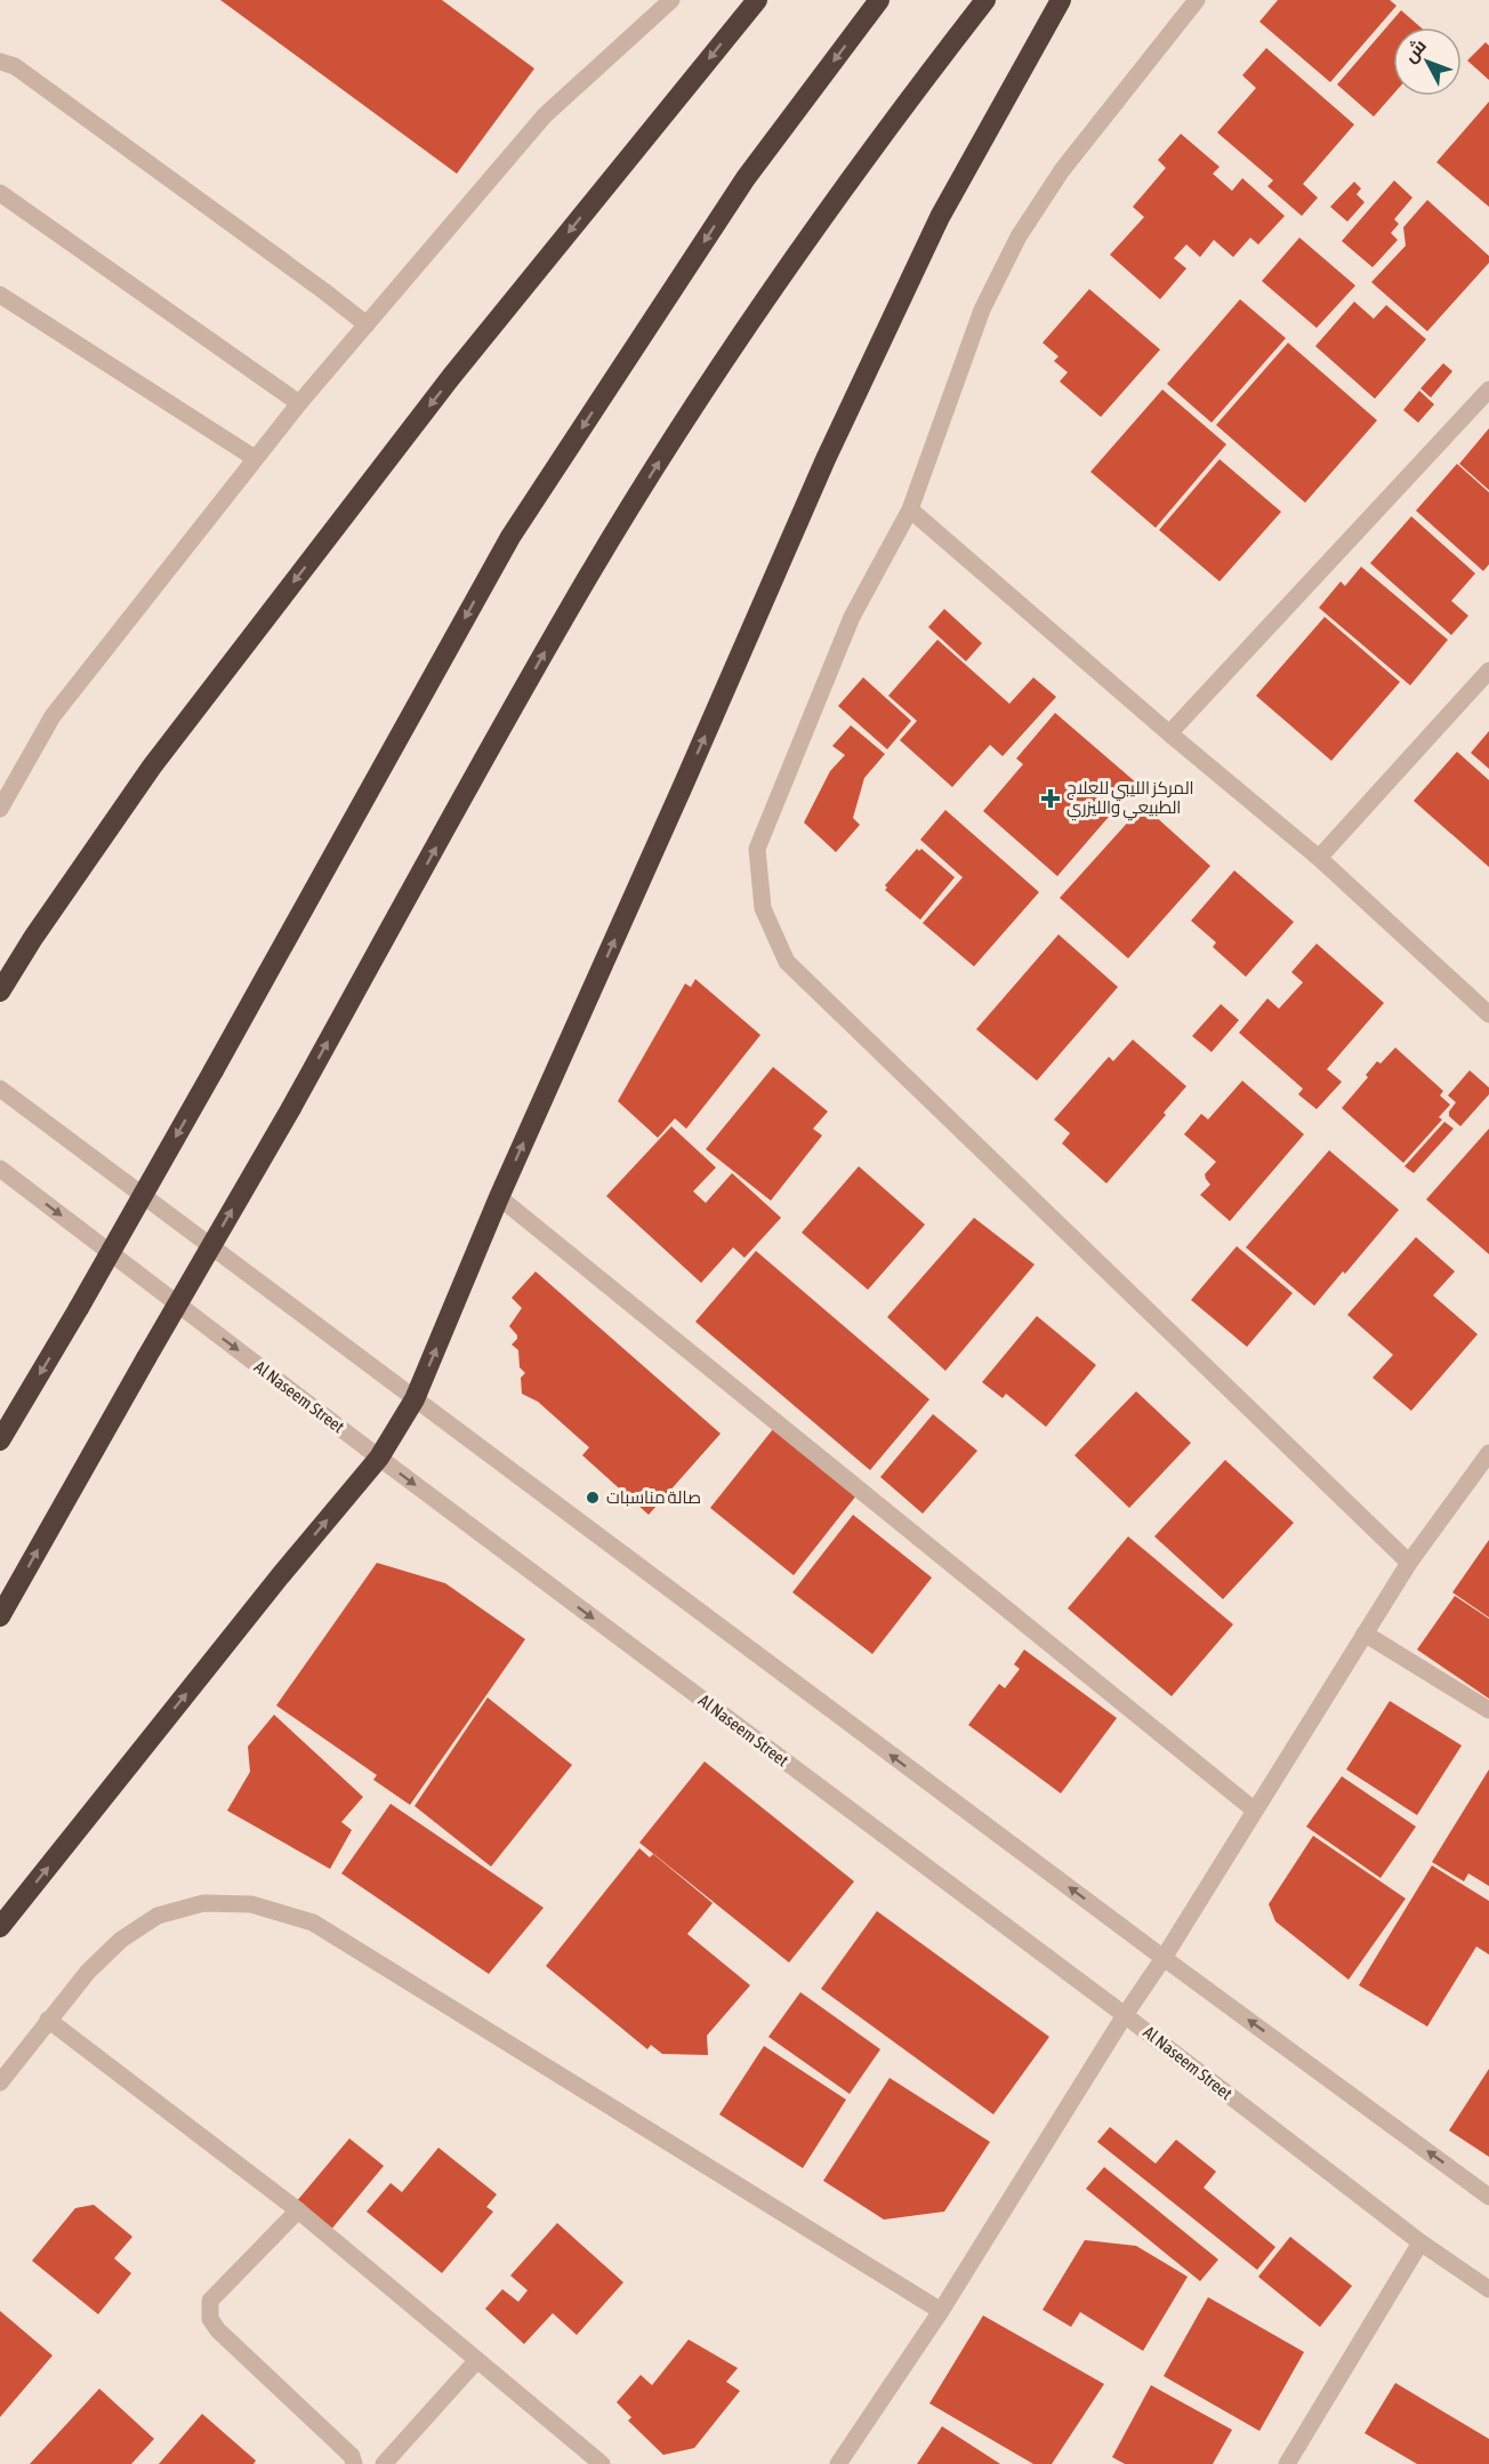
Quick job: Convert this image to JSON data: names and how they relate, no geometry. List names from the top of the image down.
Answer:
{
  "streets": {
    "street": ["Al Naseem Street"]
  },
  "places": {
    "health": ["المركز الليبي للعلاج الطبيعي والليزري"],
    "other": ["صالة مناسبات"]
  },
  "north": "top left"
}
